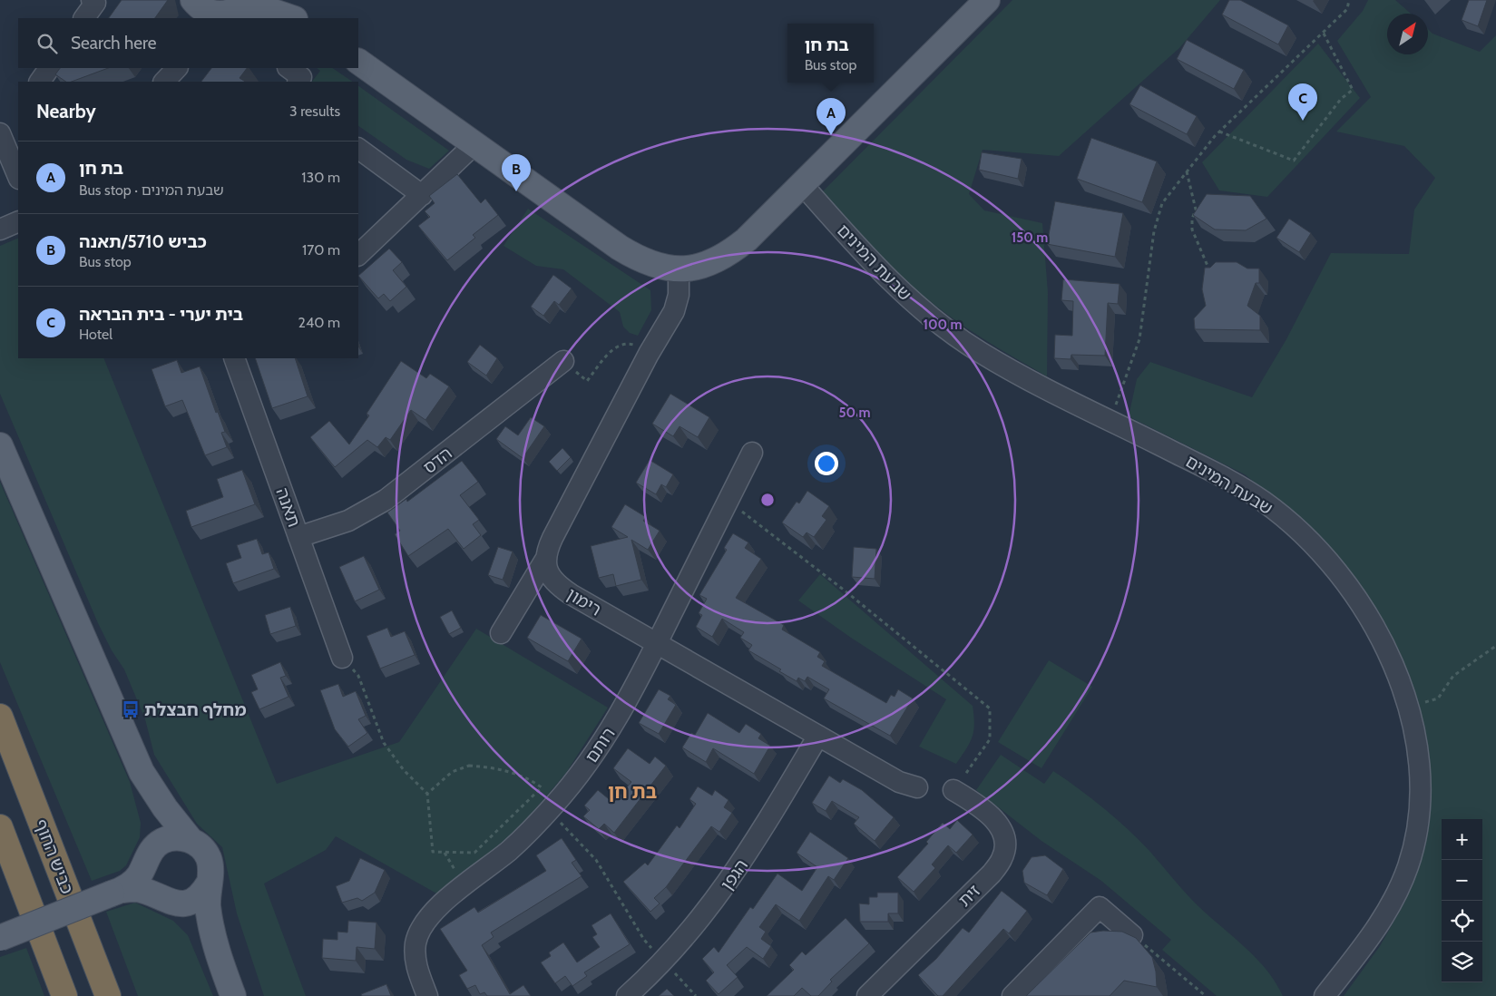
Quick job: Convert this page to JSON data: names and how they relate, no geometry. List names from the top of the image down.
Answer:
{
  "streets": {
    "highway": ["כביש החוף"],
    "street": [
      "שבעת המינים",
      "הדס",
      "תאנה",
      "רימון",
      "רותם",
      "הגפן",
      "זית"
    ]
  },
  "crossings": [
    ["הדס", "תאנה"],
    ["רימון", "רותם"],
    ["רימון", "הגפן"]
  ],
  "districts": ["בת חן"],
  "places": {
    "bus stop": ["מחלף חבצלת"]
  },
  "north": "top right",
  "page": {
    "search": "Search here",
    "popup": ["בת חן", "Bus stop"],
    "heading": ["Nearby", "3 results"],
    "pins": ["C", "A", "B"],
    "list": [
      {
        "mark": "A",
        "name": "בת חן",
        "note": "Bus stop · שבעת המינים",
        "value": "130 m"
      },
      {
        "mark": "B",
        "name": "כביש 5710/תאנה",
        "note": "Bus stop",
        "value": "170 m"
      },
      {
        "mark": "C",
        "name": "בית יערי - בית הבראה",
        "note": "Hotel",
        "value": "240 m"
      }
    ],
    "map_buttons": ["+", "−"]
  },
  "rings": ["150 m", "100 m", "50 m"]
}
